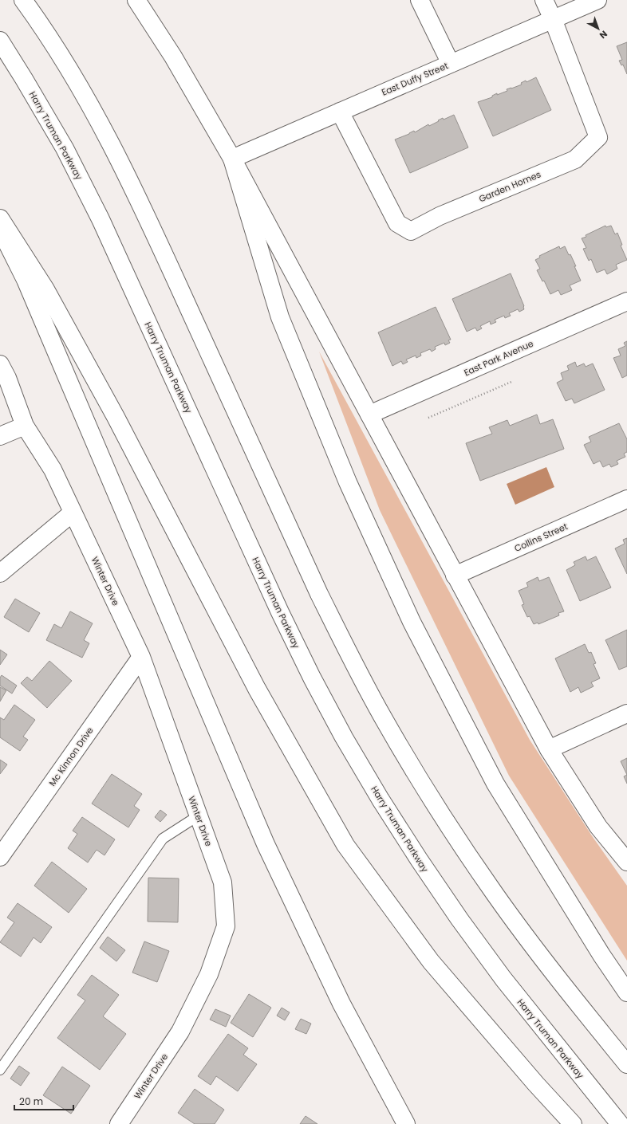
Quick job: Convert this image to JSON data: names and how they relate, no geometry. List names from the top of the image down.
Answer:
{
  "streets": {
    "main road": [
      "East Duffy Street",
      "Harry Truman Parkway",
      "Garden Homes",
      "East Park Avenue",
      "Collins Street",
      "Winter Drive",
      "Mc Kinnon Drive"
    ]
  },
  "crossings": [
    ["East Duffy Street", "Garden Homes"],
    ["Winter Drive", "Mc Kinnon Drive"]
  ],
  "scale_bar": "20 m",
  "north": "bottom right"
}
